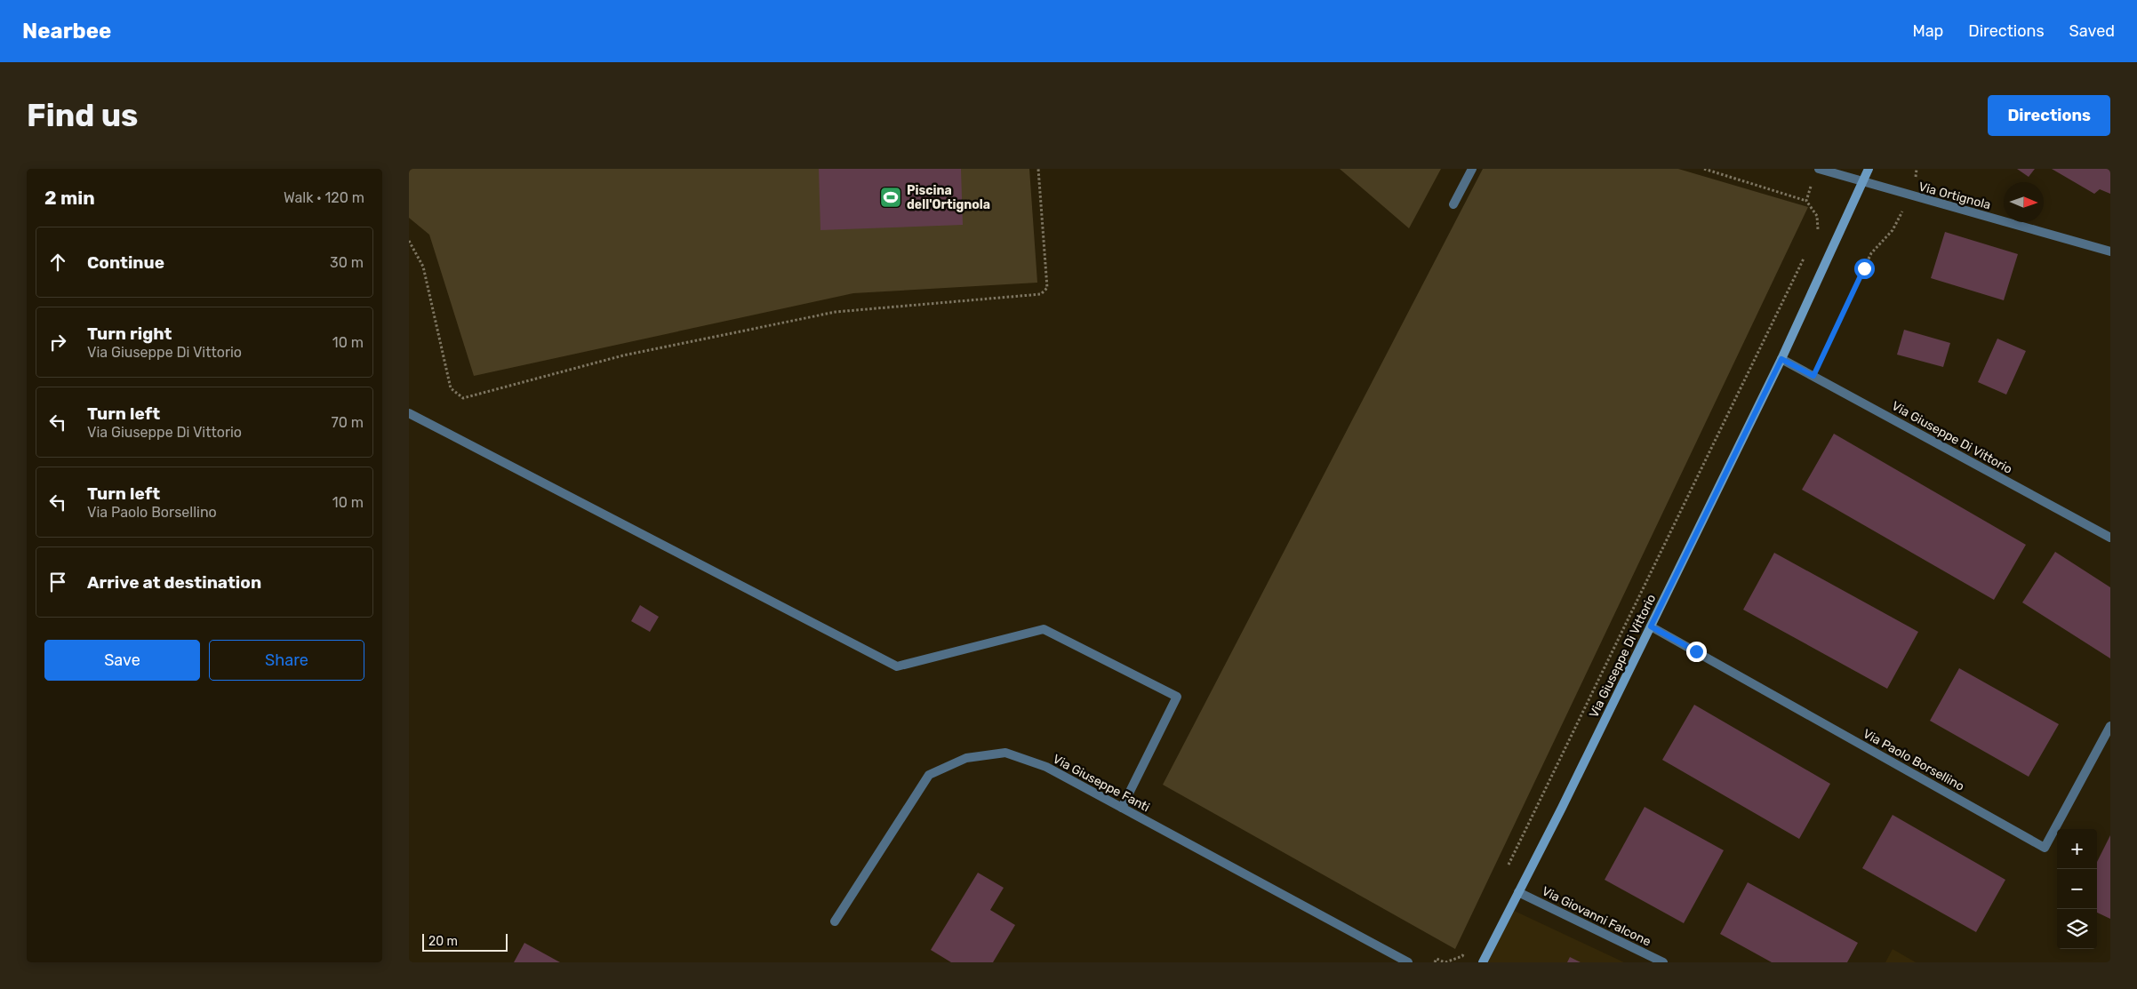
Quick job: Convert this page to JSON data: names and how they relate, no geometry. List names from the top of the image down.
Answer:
{
  "streets": {
    "main road": ["Via Giuseppe Di Vittorio"],
    "street": [
      "Via Ortignola",
      "Via Paolo Borsellino",
      "Via Giuseppe Fanti",
      "Via Giovanni Falcone"
    ]
  },
  "crossings": [
    ["Via Ortignola", "Via Giuseppe Di Vittorio"],
    ["Via Giuseppe Di Vittorio", "Via Paolo Borsellino"],
    ["Via Giuseppe Di Vittorio", "Via Giovanni Falcone"]
  ],
  "places": {
    "sports": ["Piscina dell'Ortignola"]
  },
  "scale_bar": "20 m",
  "north": "right",
  "page": {
    "header": "Nearbee",
    "nav": ["Map", "Directions", "Saved"],
    "buttons": [
      "Directions",
      ["Save", "Share"]
    ],
    "title": "Find us",
    "heading": ["2 min", "Walk · 120 m"],
    "list": [
      ["Continue", "30 m"],
      ["Turn right", "Via Giuseppe Di Vittorio", "10 m"],
      ["Turn left", "Via Giuseppe Di Vittorio", "70 m"],
      ["Turn left", "Via Paolo Borsellino", "10 m"],
      "Arrive at destination"
    ],
    "map_buttons": ["+", "−"],
    "scale": "20 m"
  }
}
